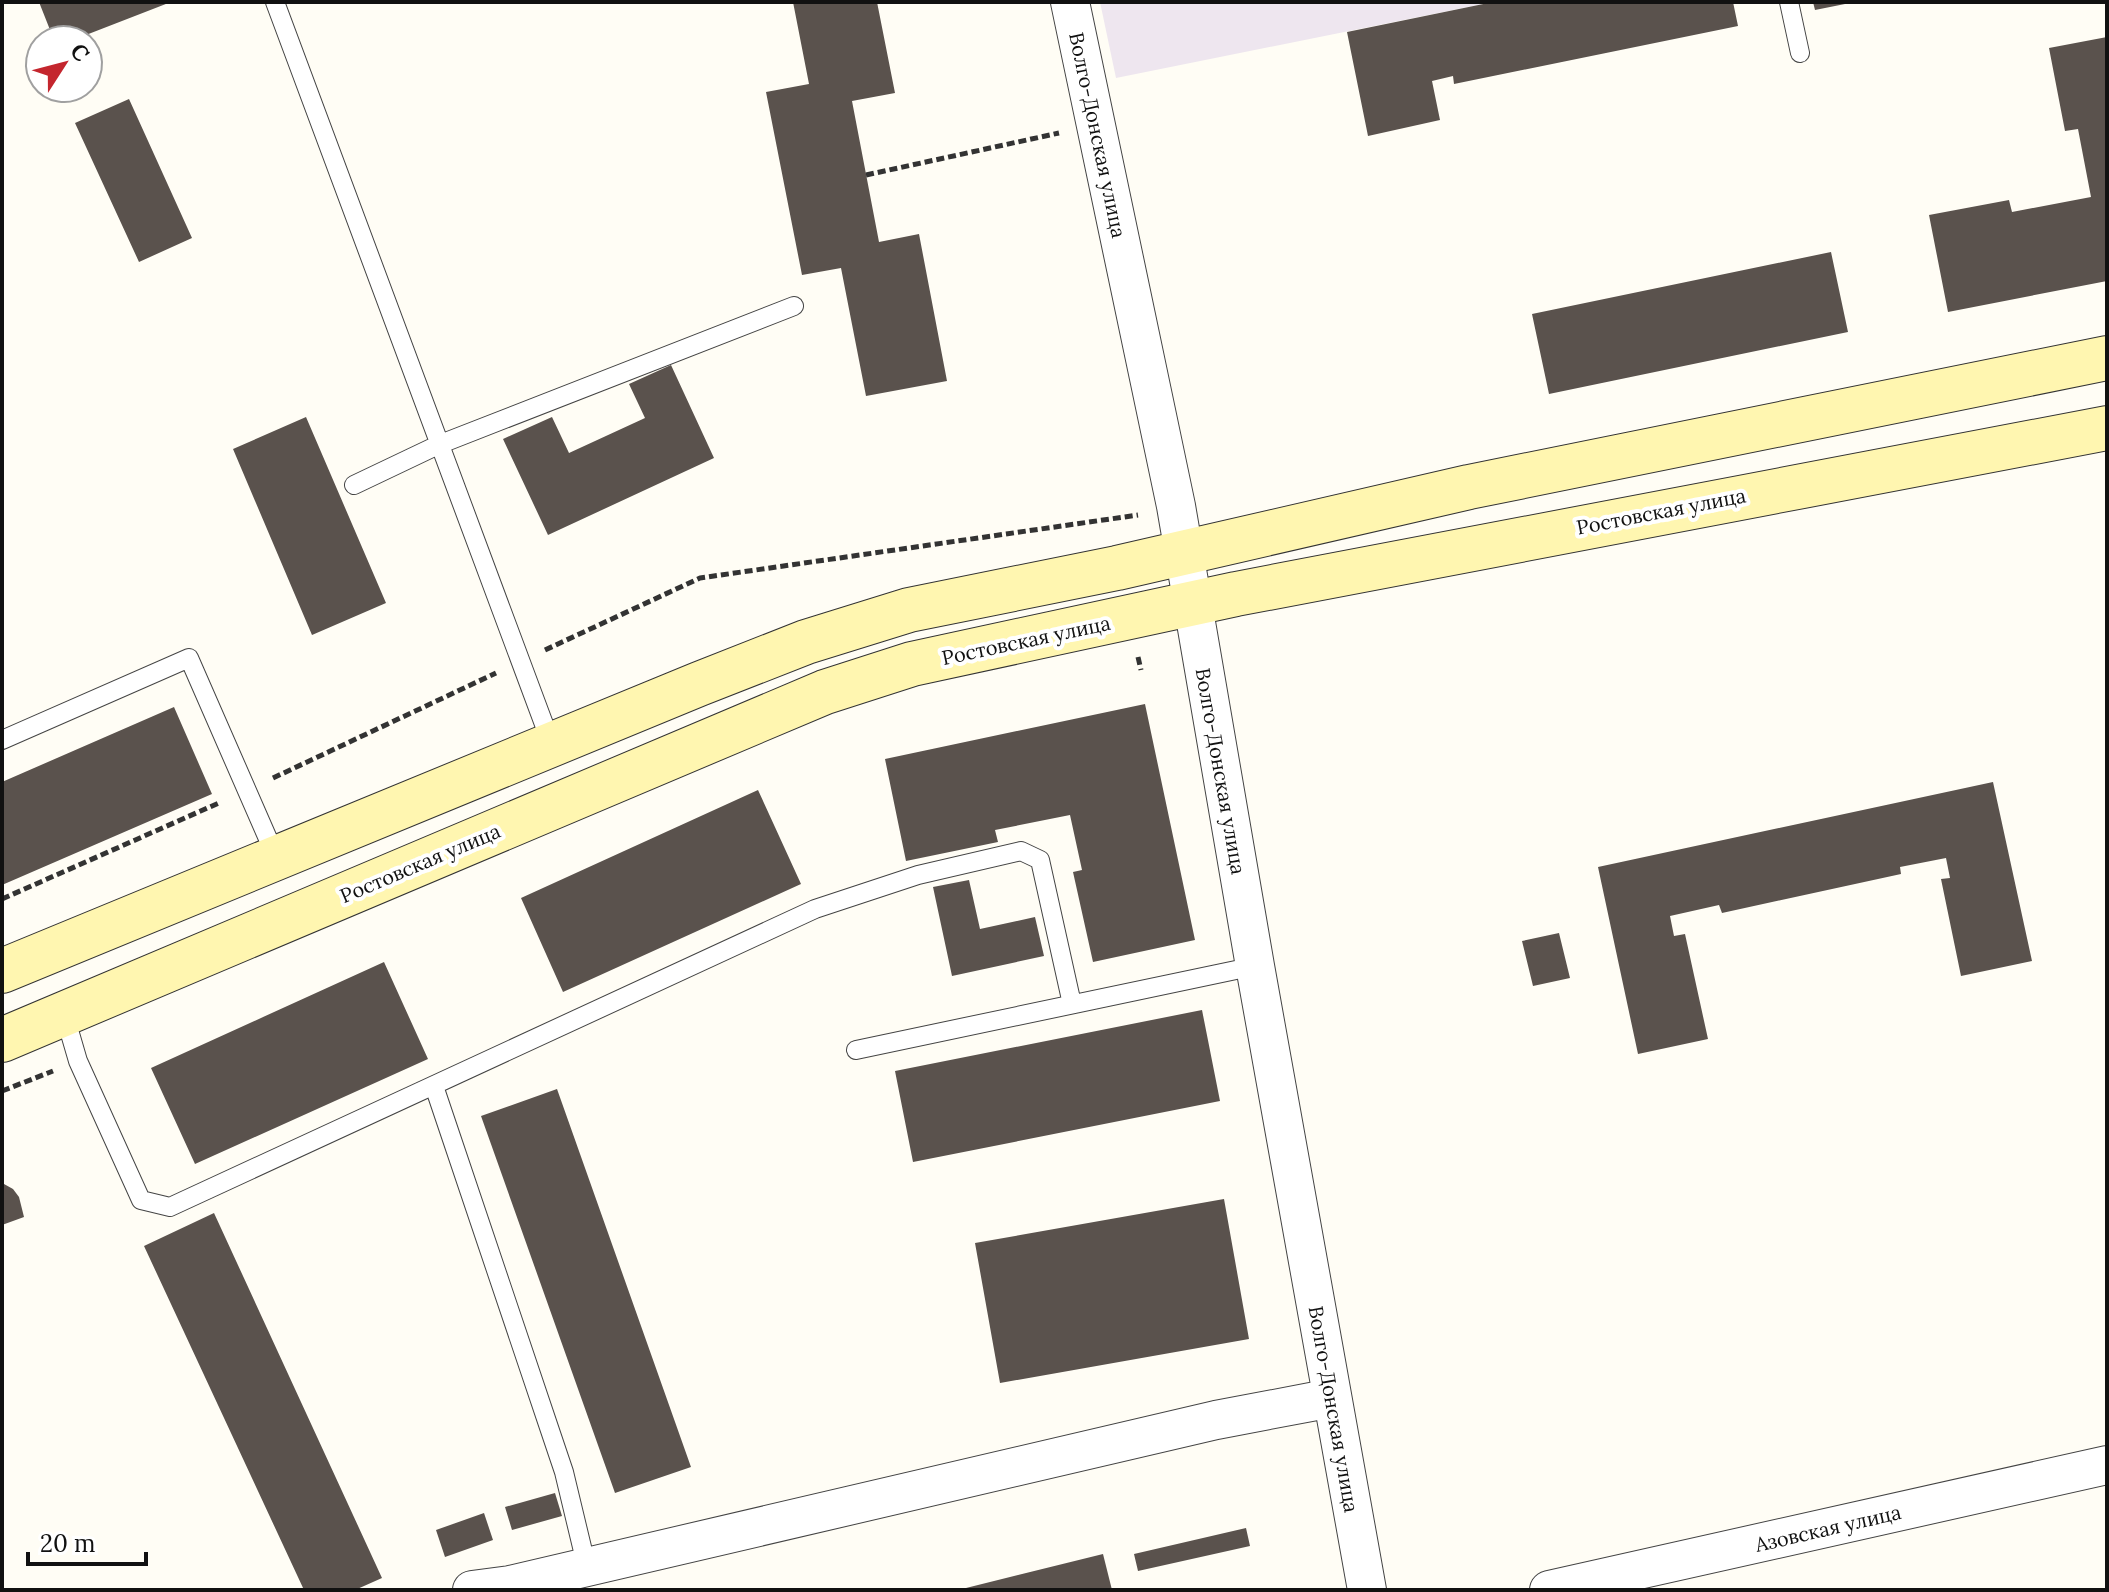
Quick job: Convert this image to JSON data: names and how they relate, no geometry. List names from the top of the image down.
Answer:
{
  "streets": {
    "street": ["Волго-Донская улица", "Ростовская улица", "Азовская улица"]
  },
  "crossings": [
    ["Волго-Донская улица", "Ростовская улица"]
  ],
  "scale_bar": "20 m",
  "north": "top right"
}
